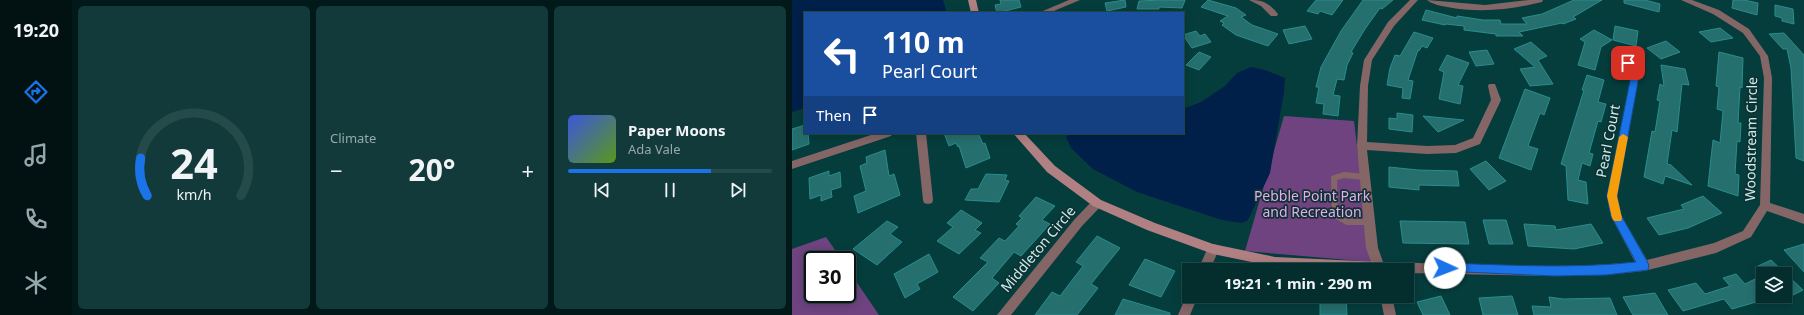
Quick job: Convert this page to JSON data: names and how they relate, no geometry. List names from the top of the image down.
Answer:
{
  "streets": {
    "street": ["Woodstream Circle", "Pearl Court", "Middleton Circle"]
  },
  "crossings": [
    ["Woodstream Circle", "Pearl Court"]
  ],
  "parks": ["Pebble Point Park and Recreation"],
  "page": {
    "tabs": "19:20",
    "tile": "Climate",
    "turn": ["110 m", "Pearl Court"],
    "then": "Then",
    "song": ["Paper Moons", "Ada Vale"],
    "heat": ["−", "20°", "+"],
    "limit": "30",
    "trip": "19:21 · 1 min · 290 m",
    "gauge": ["24", "km/h"]
  }
}
